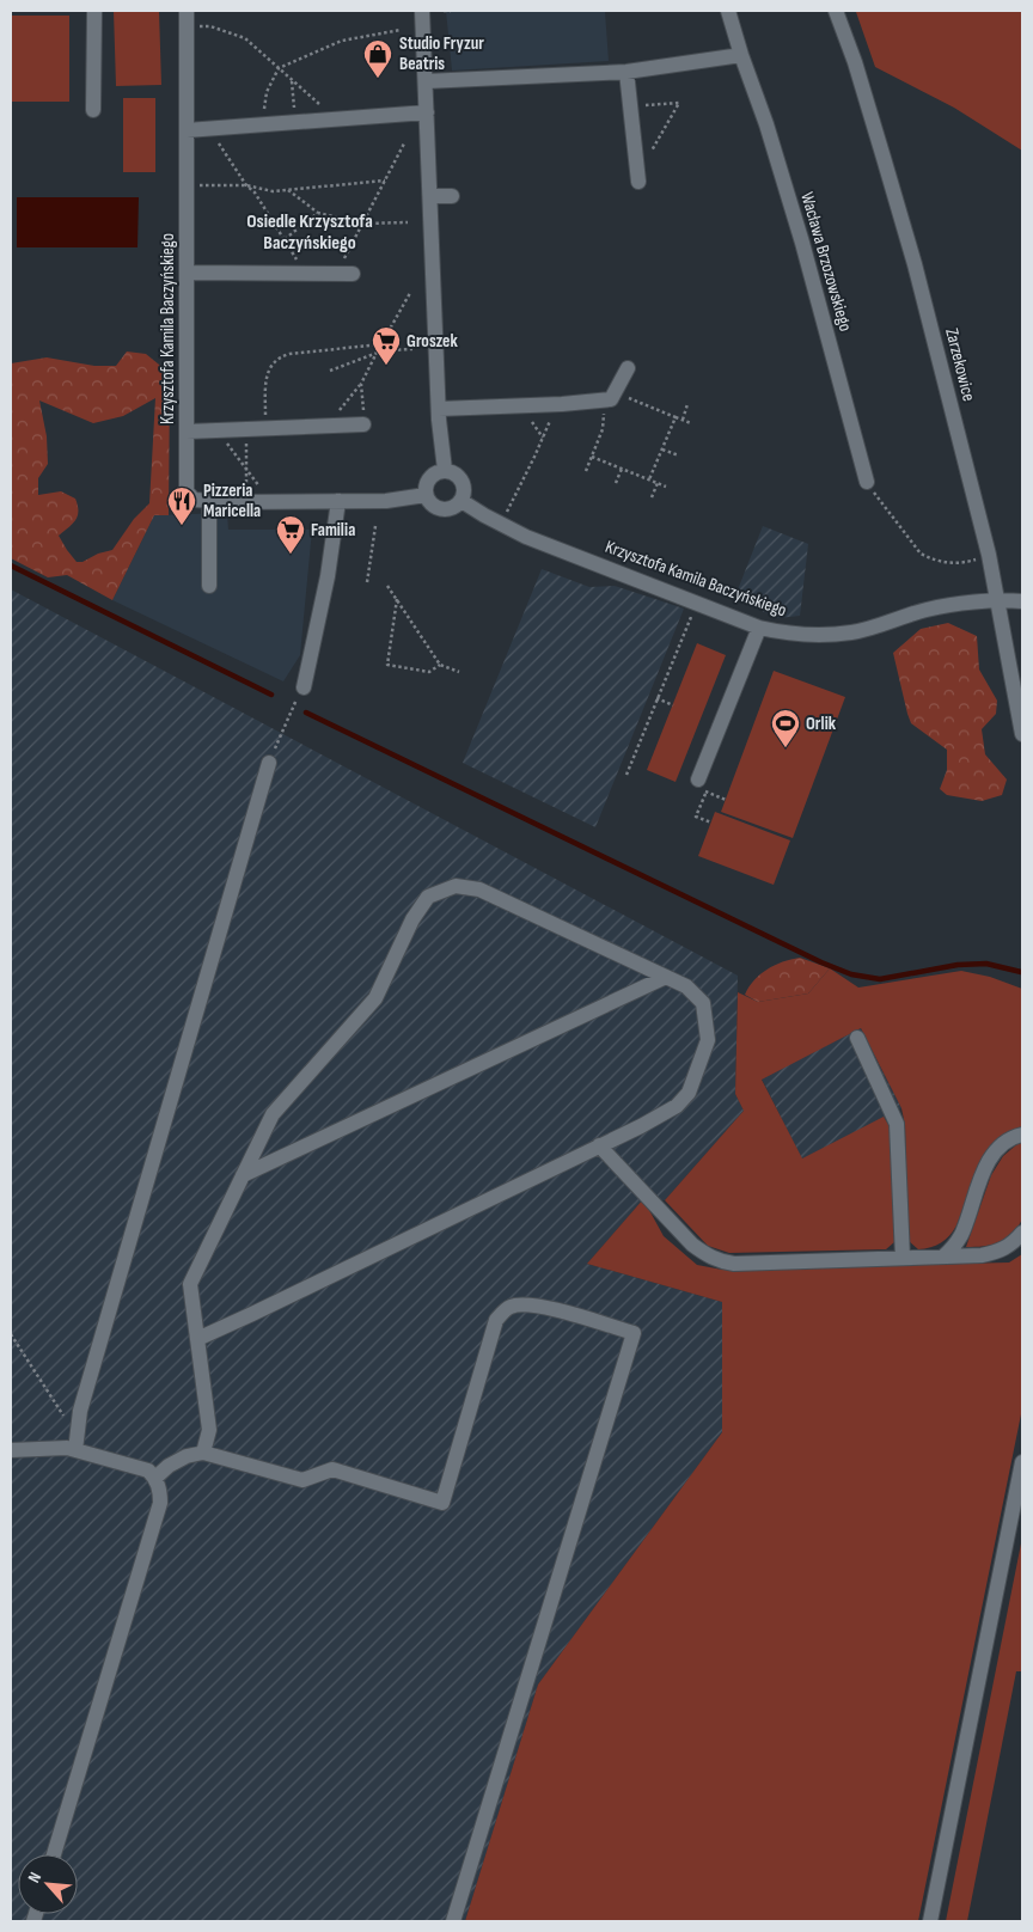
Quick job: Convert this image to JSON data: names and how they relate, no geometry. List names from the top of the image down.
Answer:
{
  "streets": {
    "street": ["Wacława Brzozowskiego", "Krzysztofa Kamila Baczyńskiego", "Zarzekowice"]
  },
  "crossings": [
    ["Krzysztofa Kamila Baczyńskiego", "Zarzekowice"]
  ],
  "districts": ["Osiedle Krzysztofa Baczyńskiego"],
  "places": {
    "shop": ["Studio Fryzur Beatris"],
    "supermarket": ["Groszek", "Familia"],
    "restaurant": ["Pizzeria Maricella"],
    "sports": ["Orlik"]
  },
  "north": "top left"
}
